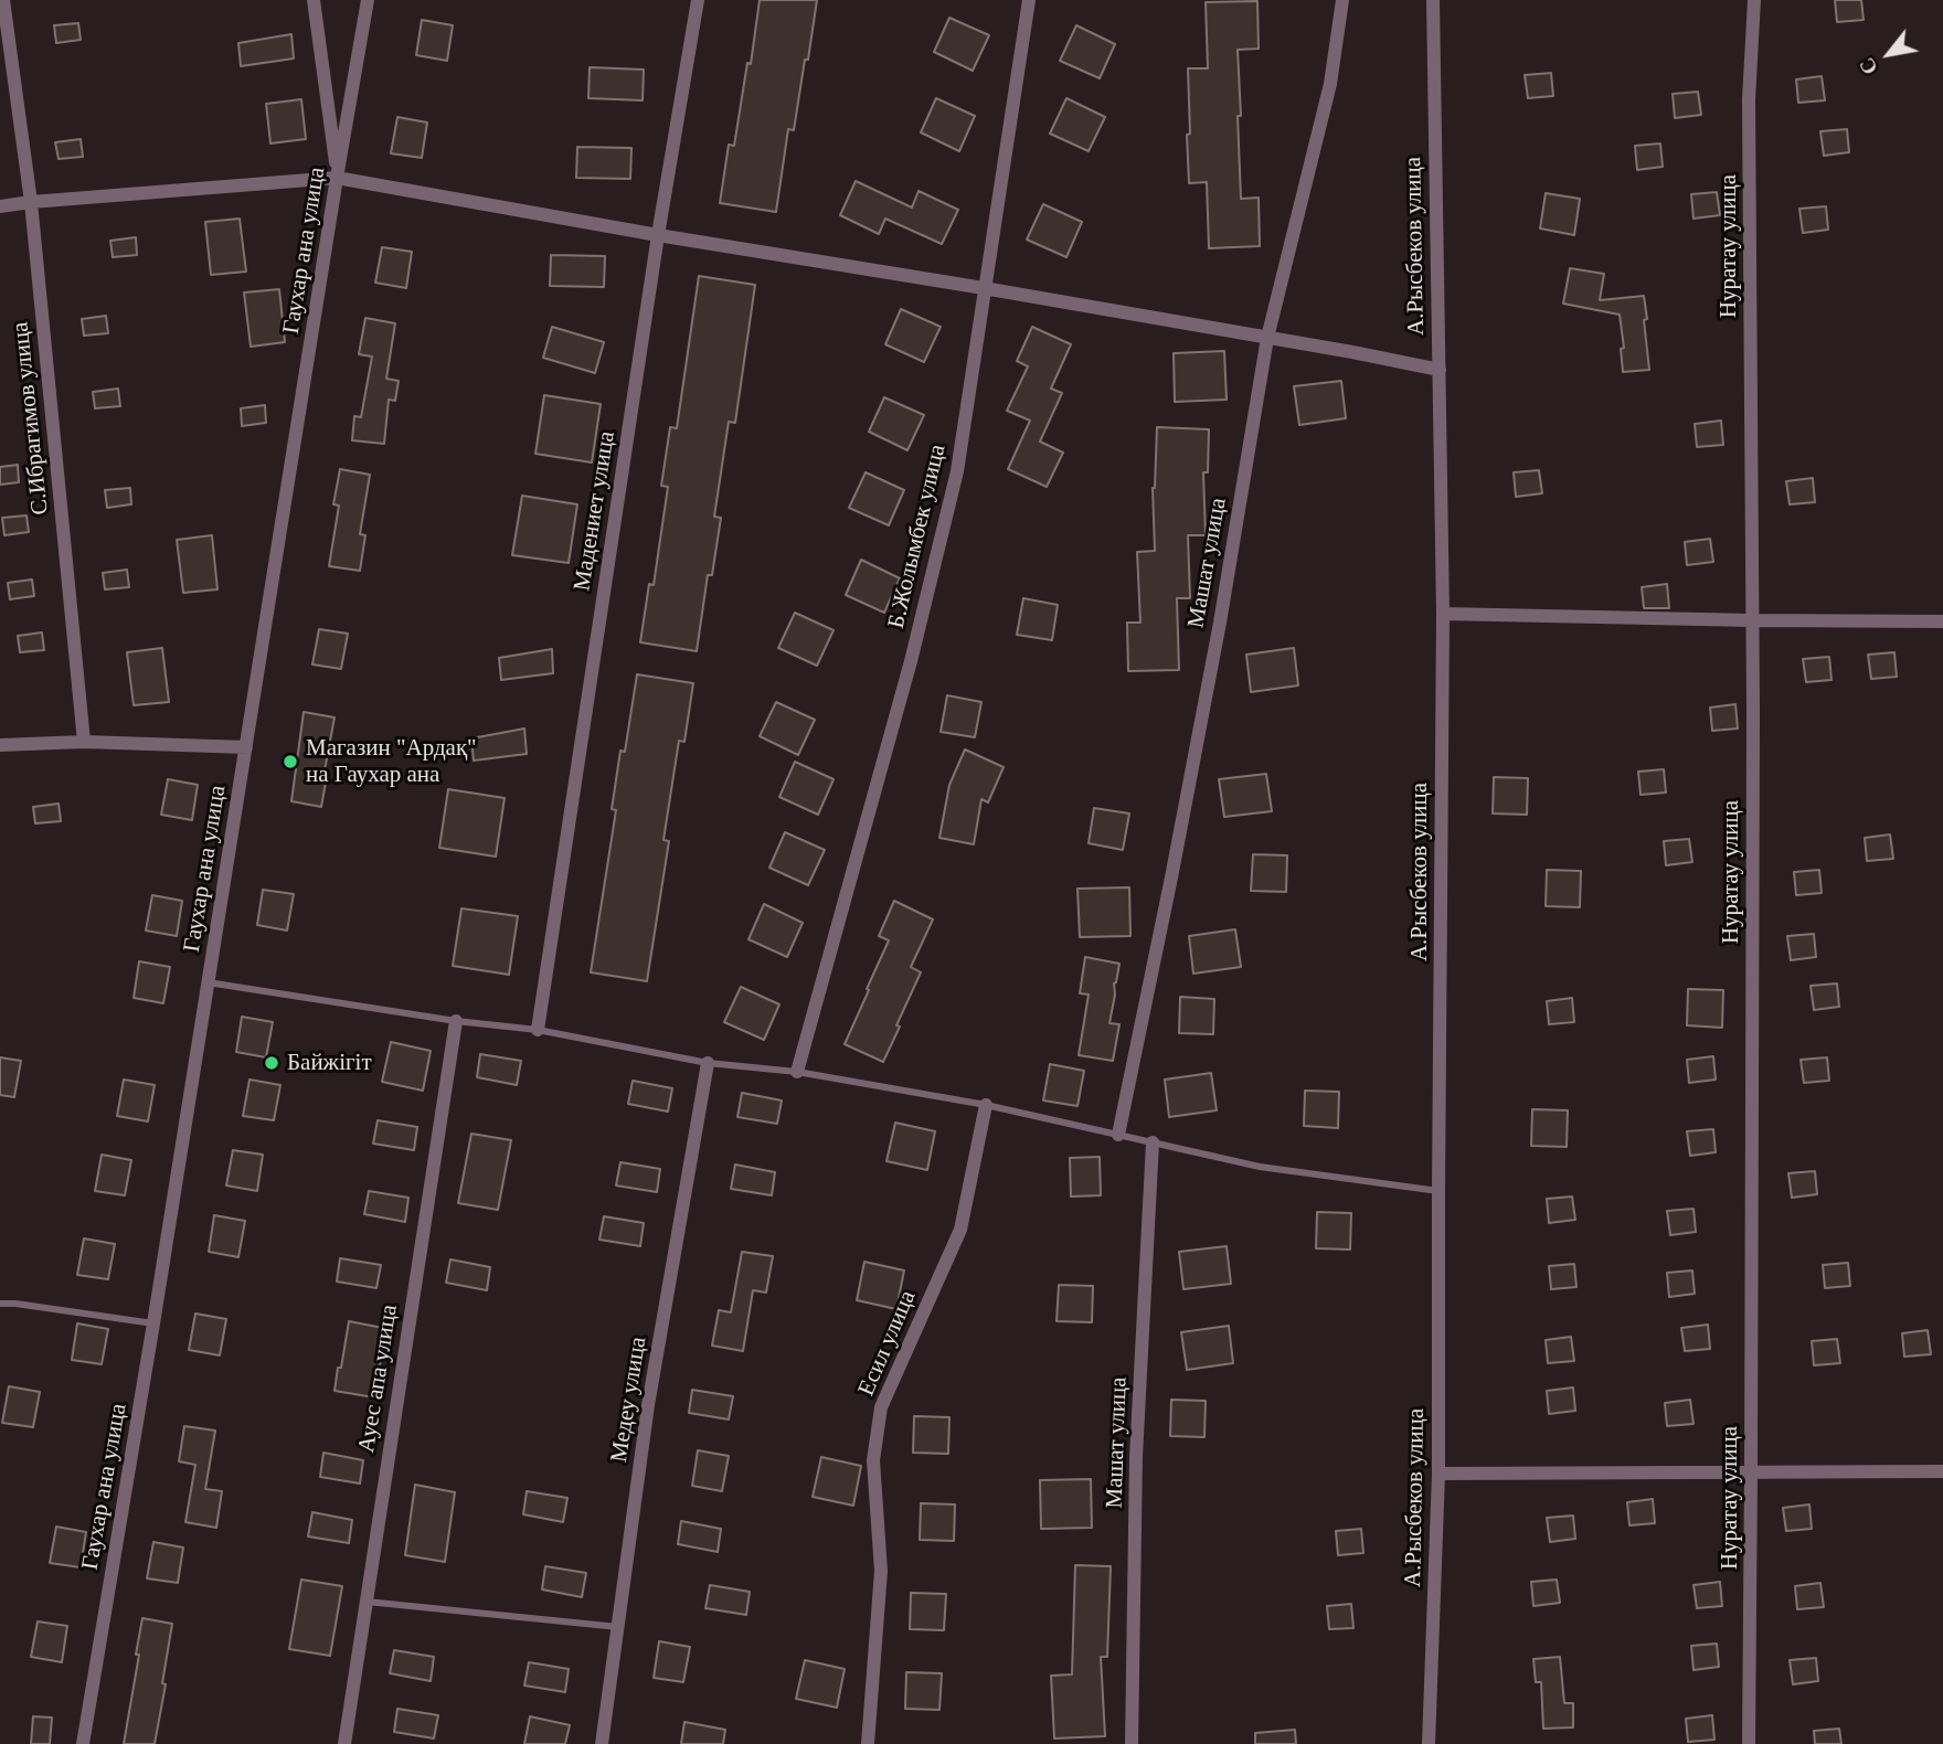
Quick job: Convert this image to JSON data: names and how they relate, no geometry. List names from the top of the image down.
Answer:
{
  "streets": {
    "street": [
      "А.Рысбеков улица",
      "Нуратау улица",
      "Гаухар ана улица",
      "С.Ибрагимов улица",
      "Мадениет улица",
      "Б.Жолымбек улица",
      "Машат улица",
      "Есил улица",
      "Ауес апа улица",
      "Медеу улица"
    ]
  },
  "places": ["Магазин \"Ардақ\" на Гаухар ана", "Байжігіт"],
  "north": "bottom left"
}
